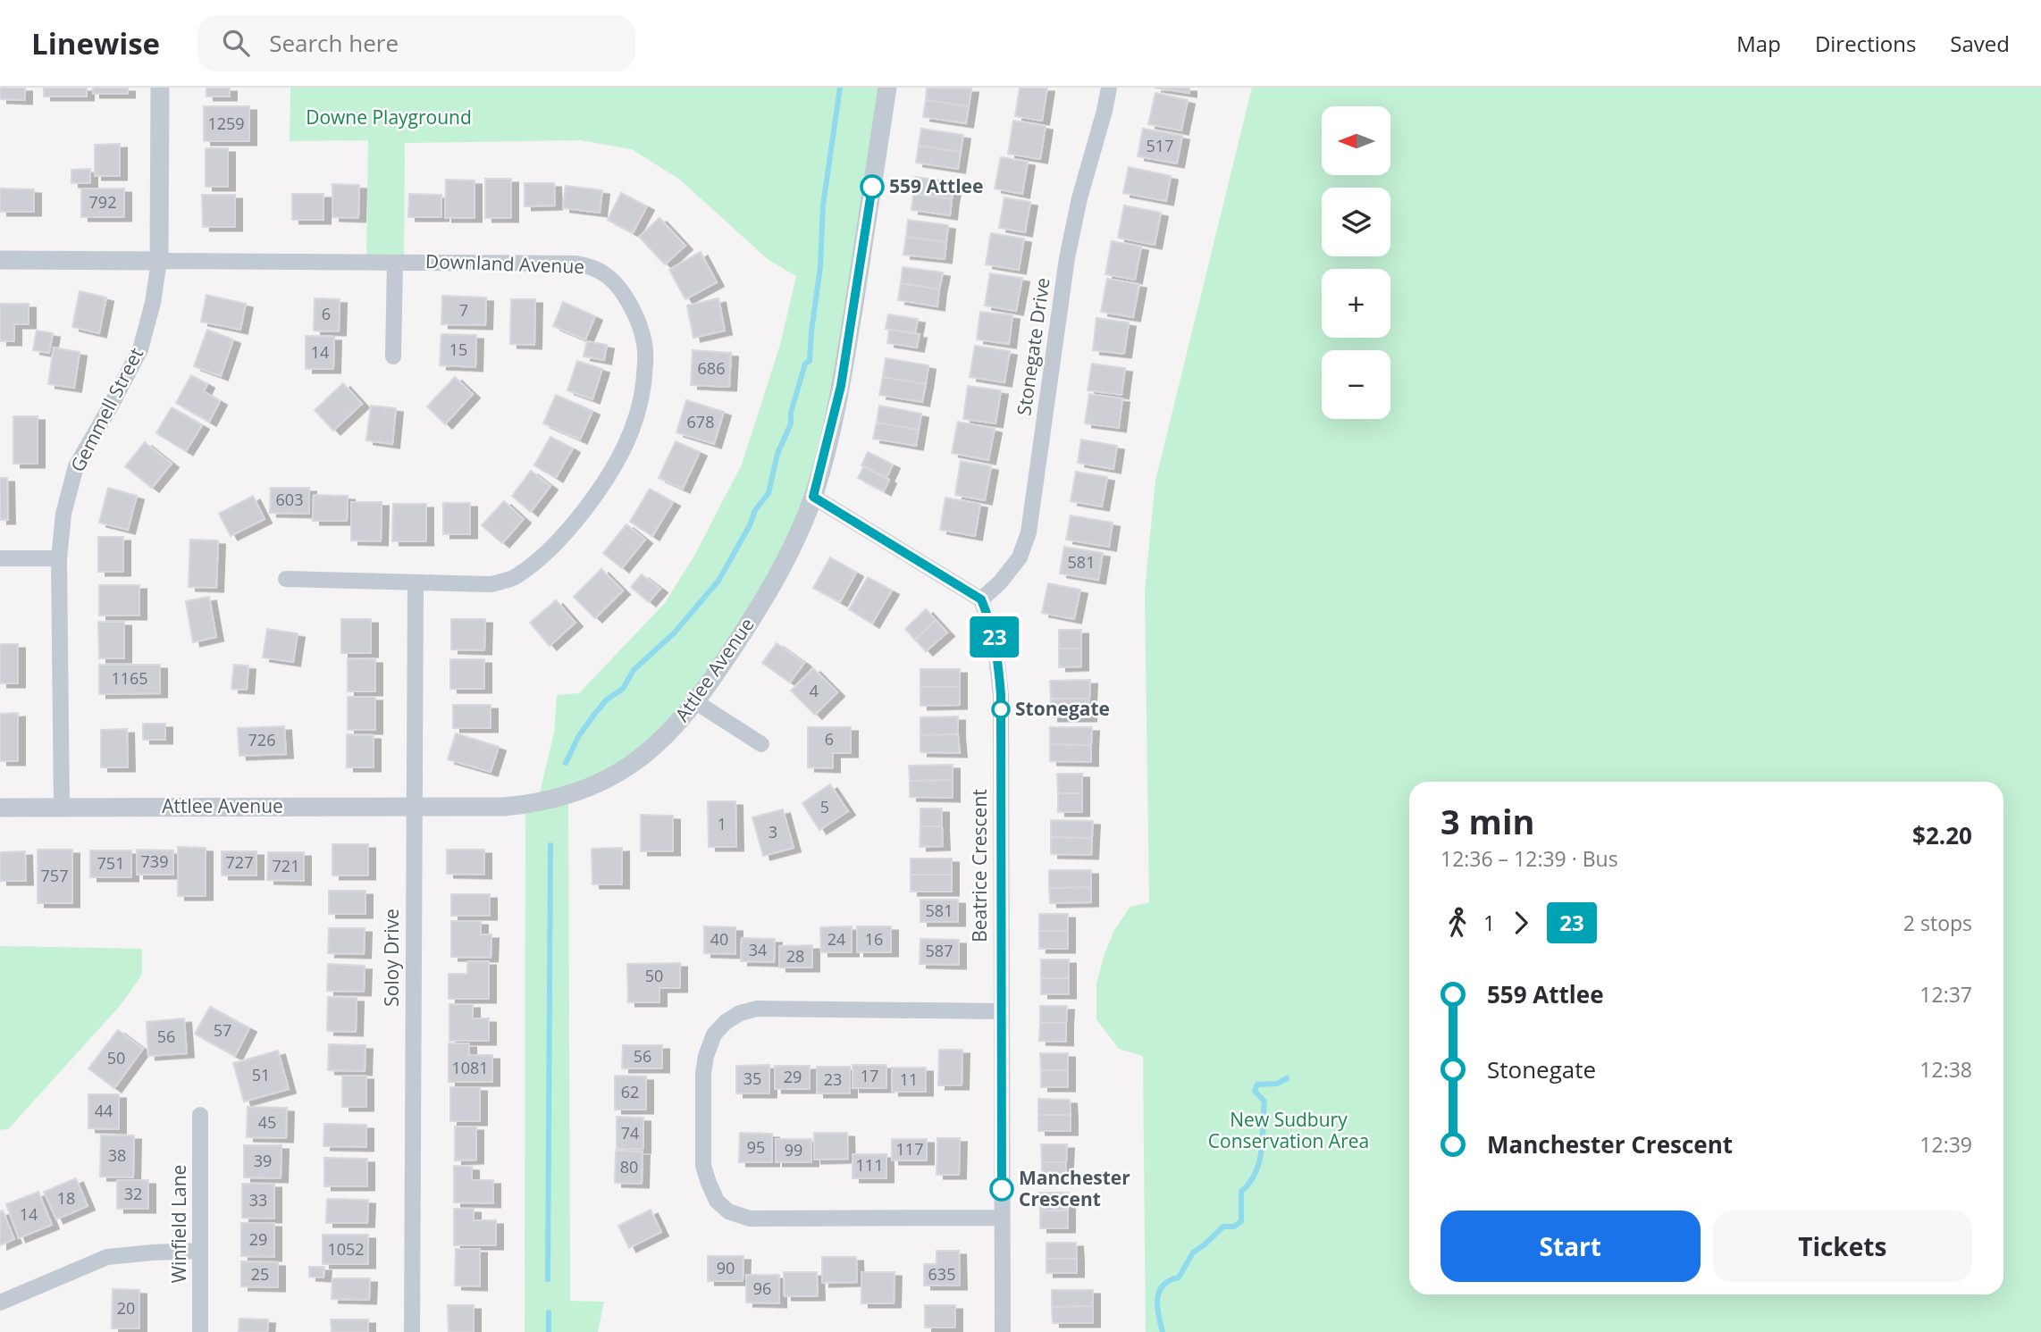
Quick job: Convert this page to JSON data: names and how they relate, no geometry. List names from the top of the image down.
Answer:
{
  "streets": {
    "street": [
      "Downland Avenue",
      "Stonegate Drive",
      "Gemmell Street",
      "Attlee Avenue",
      "Beatrice Crescent",
      "Soloy Drive",
      "Winfield Lane"
    ]
  },
  "crossings": [
    ["Downland Avenue", "Gemmell Street"],
    ["Downland Avenue", "Soloy Drive"],
    ["Stonegate Drive", "Beatrice Crescent"],
    ["Gemmell Street", "Attlee Avenue"],
    ["Attlee Avenue", "Soloy Drive"]
  ],
  "parks": ["Downe Playground", "New Sudbury Conservation Area"],
  "places": ["559 Attlee", "Stonegate", "Manchester Crescent"],
  "lines": ["bus line 23"],
  "house_numbers": [
    "1259",
    "517",
    "792",
    "7",
    "6",
    "15",
    "14",
    "686",
    "678",
    "603",
    "581",
    "1165",
    "4",
    "6",
    "726",
    "5",
    "1",
    "3",
    "739",
    "727",
    "751",
    "721",
    "757",
    "581",
    "40",
    "24",
    "16",
    "34",
    "587",
    "28",
    "50",
    "57",
    "56",
    "56",
    "50",
    "1081",
    "51",
    "17",
    "29",
    "35",
    "23",
    "11",
    "62",
    "44",
    "45",
    "74",
    "95",
    "117",
    "99",
    "38",
    "39",
    "111",
    "80",
    "32",
    "18",
    "33",
    "14",
    "29",
    "1052",
    "90",
    "25",
    "635",
    "96",
    "20"
  ],
  "north": "left",
  "page": {
    "header": "Linewise",
    "search": "Search here",
    "nav": ["Map", "Directions", "Saved"],
    "on_map": "23",
    "map_buttons": ["+", "−"],
    "heading": ["3 min", "12:36 – 12:39 · Bus", "$2.20"],
    "legs": ["1", "23", "2 stops"],
    "list": [
      {
        "name": "559 Attlee",
        "value": "12:37"
      },
      {
        "name": "Stonegate",
        "value": "12:38"
      },
      {
        "name": "Manchester Crescent",
        "value": "12:39"
      }
    ],
    "buttons": ["Start", "Tickets"]
  }
}
